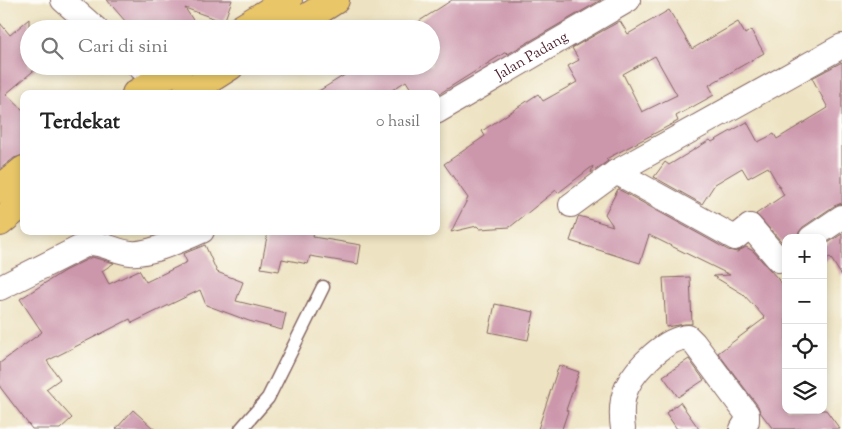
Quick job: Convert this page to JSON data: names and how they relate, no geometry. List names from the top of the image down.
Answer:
{
  "streets": {
    "street": ["Jalan Padang"]
  },
  "page": {
    "search": "Cari di sini",
    "heading": ["Terdekat", "0 hasil"],
    "map_buttons": ["+", "−"]
  }
}
